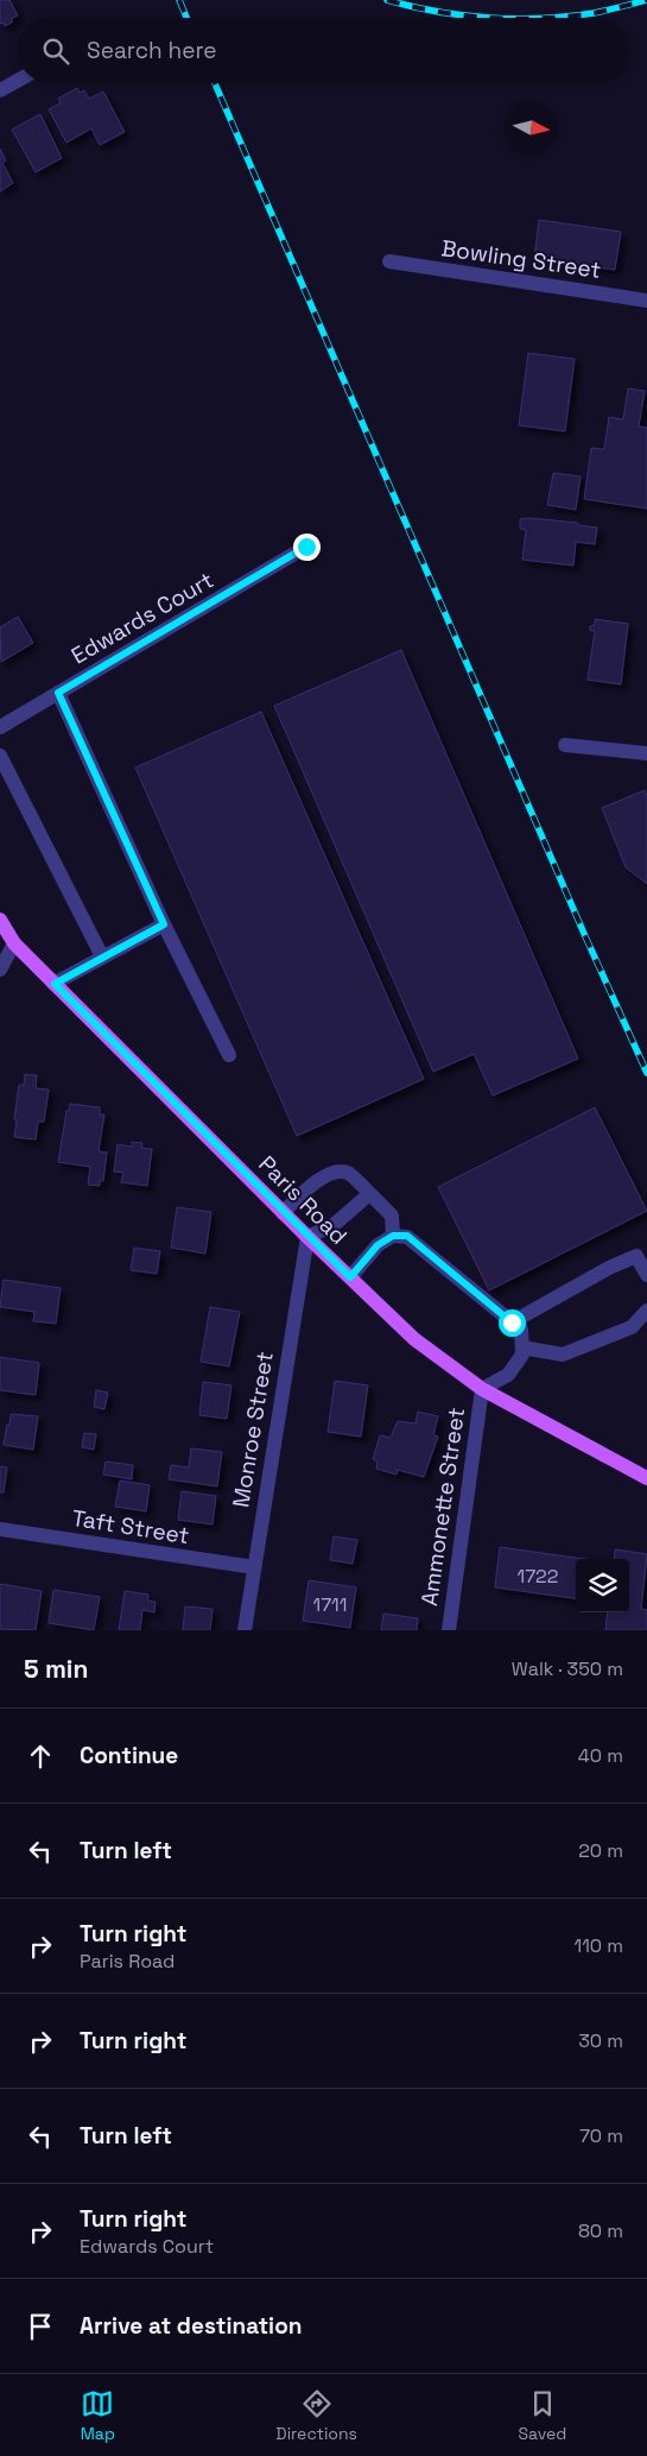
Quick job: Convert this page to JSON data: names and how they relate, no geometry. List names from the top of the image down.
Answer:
{
  "streets": {
    "main road": ["Paris Road"],
    "street": [
      "Bowling Street",
      "Edwards Court",
      "Monroe Street",
      "Ammonette Street",
      "Taft Street"
    ]
  },
  "crossings": [
    ["Paris Road", "Monroe Street"],
    ["Paris Road", "Ammonette Street"],
    ["Monroe Street", "Taft Street"]
  ],
  "house_numbers": ["1722", "1711"],
  "north": "right",
  "page": {
    "search": "Search here",
    "heading": ["5 min", "Walk · 350 m"],
    "list": [
      ["Continue", "40 m"],
      ["Turn left", "20 m"],
      ["Turn right", "Paris Road", "110 m"],
      ["Turn right", "30 m"],
      ["Turn left", "70 m"],
      ["Turn right", "Edwards Court", "80 m"],
      "Arrive at destination"
    ],
    "nav": ["Map", "Directions", "Saved"]
  }
}
